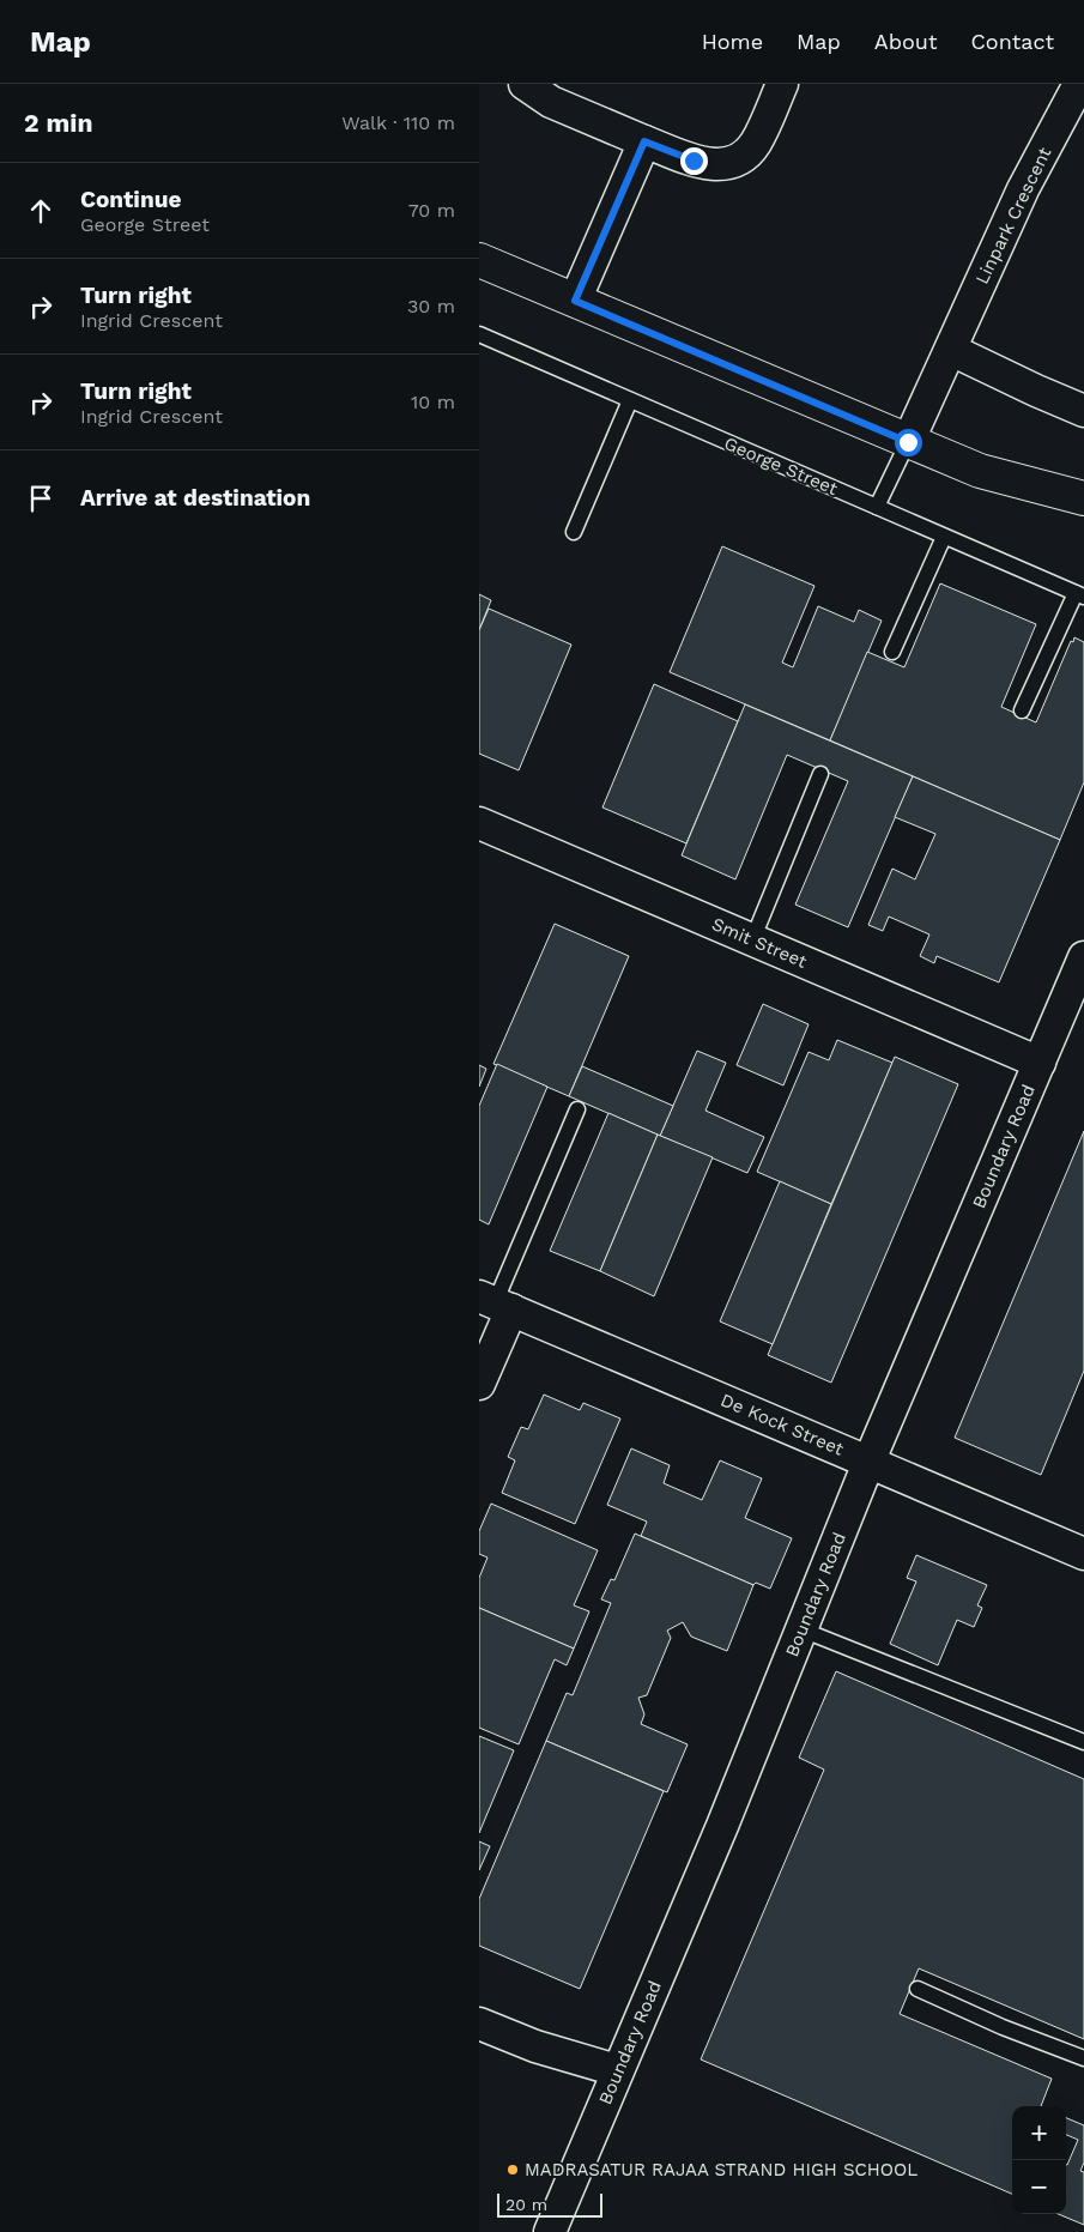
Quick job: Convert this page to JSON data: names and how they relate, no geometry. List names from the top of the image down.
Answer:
{
  "streets": {
    "street": [
      "Linpark Crescent",
      "Smit Street",
      "Boundary Road",
      "De Kock Street"
    ],
    "lane": ["George Street"]
  },
  "crossings": [
    ["Smit Street", "Boundary Road"],
    ["Boundary Road", "De Kock Street"]
  ],
  "places": ["MADRASATUR RAJAA STRAND HIGH SCHOOL"],
  "scale_bar": "20 m",
  "page": {
    "header": "Map",
    "nav": [
      "Home",
      "Map",
      "About",
      "Contact"
    ],
    "heading": ["2 min", "Walk · 110 m"],
    "list": [
      ["Continue", "George Street", "70 m"],
      ["Turn right", "Ingrid Crescent", "30 m"],
      ["Turn right", "Ingrid Crescent", "10 m"],
      "Arrive at destination"
    ],
    "map_buttons": ["+", "−"],
    "scale": "20 m"
  }
}
